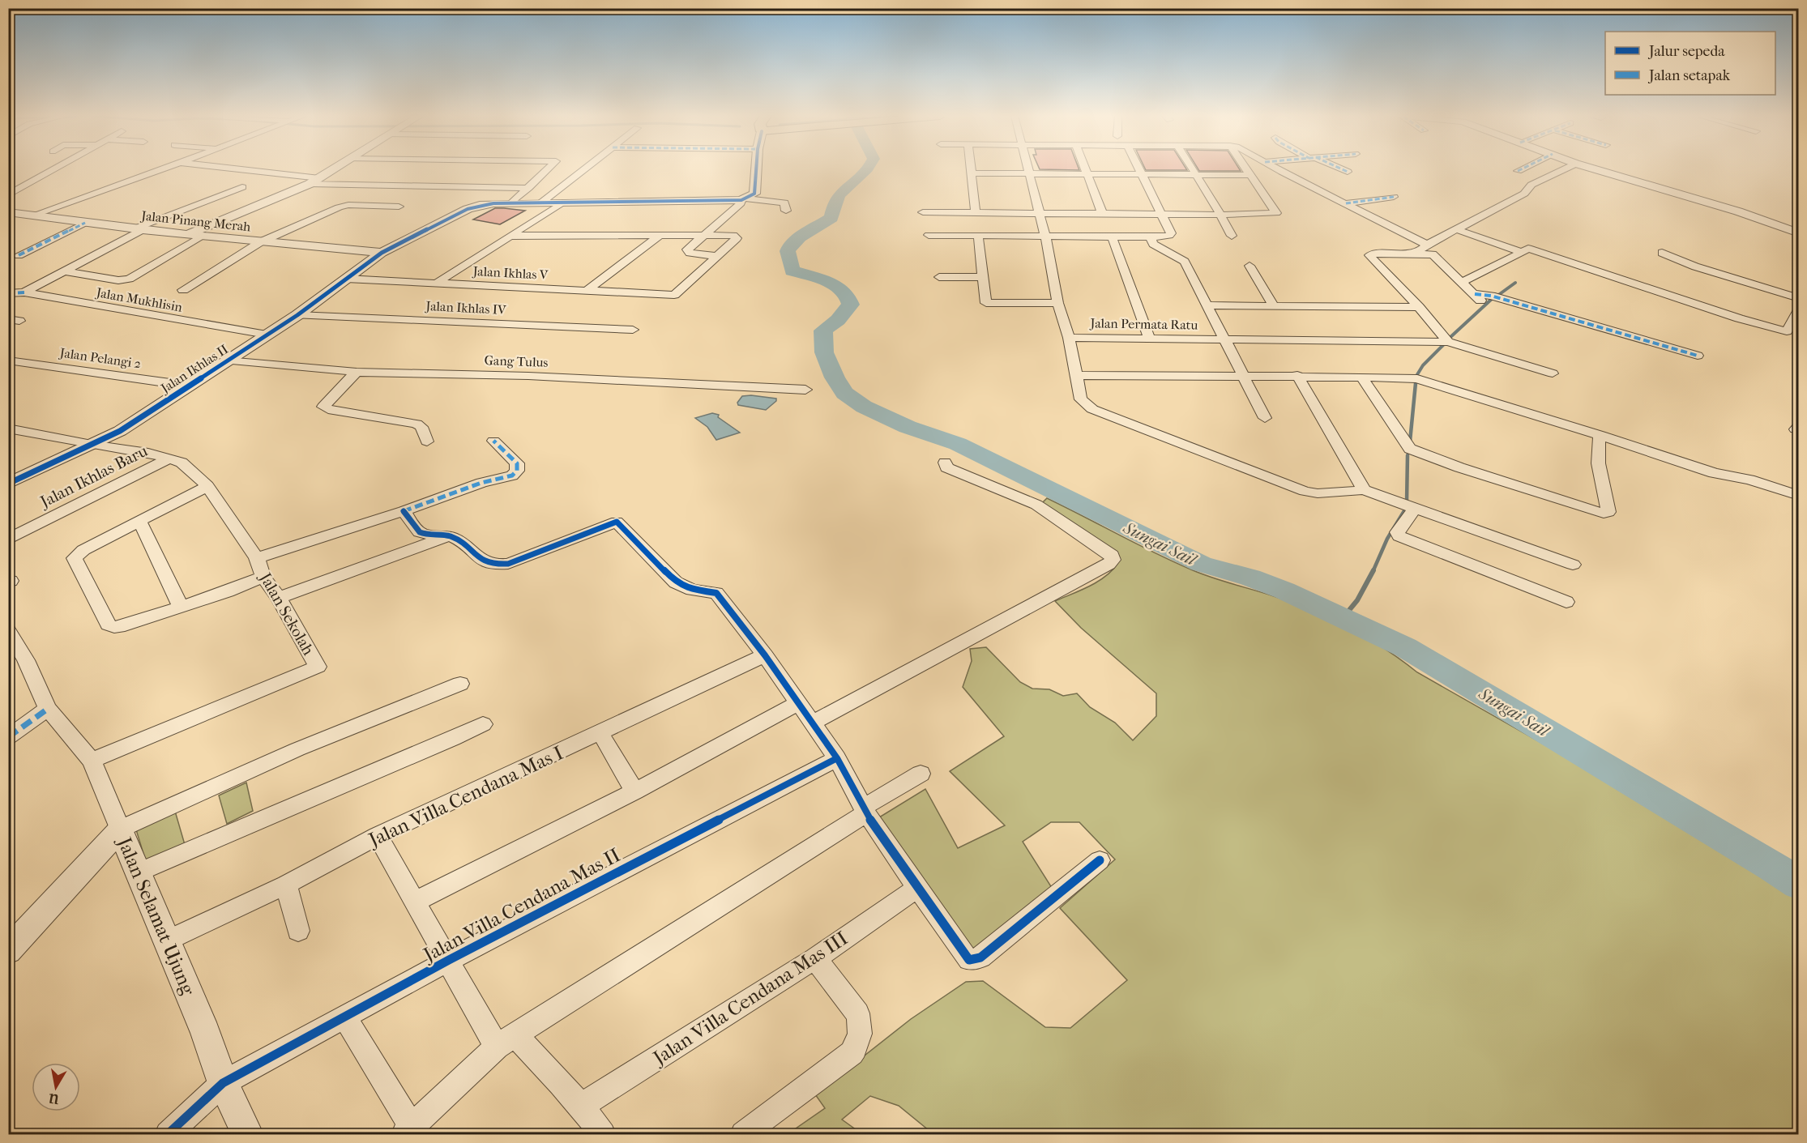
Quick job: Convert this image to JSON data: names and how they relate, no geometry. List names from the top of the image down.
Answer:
{
  "streets": {
    "street": [
      "Jalan Pinang Merah",
      "Jalan Ikhlas V",
      "Jalan Mukhlisin",
      "Jalan Ikhlas IV",
      "Jalan Permata Ratu",
      "Jalan Pelangi 2",
      "Gang Tulus",
      "Jalan Ikhlas II",
      "Jalan Ikhlas Baru",
      "Jalan Sekolah",
      "Jalan Villa Cendana Mas I",
      "Jalan Villa Cendana Mas II",
      "Jalan Selamat Ujung",
      "Jalan Villa Cendana Mas III"
    ]
  },
  "crossings": [
    ["Jalan Pinang Merah", "Jalan Ikhlas II"],
    ["Jalan Ikhlas V", "Jalan Ikhlas II"],
    ["Jalan Mukhlisin", "Jalan Ikhlas II"],
    ["Jalan Ikhlas IV", "Jalan Ikhlas II"],
    ["Jalan Pelangi 2", "Jalan Ikhlas II"],
    ["Gang Tulus", "Jalan Ikhlas II"],
    ["Jalan Ikhlas II", "Jalan Sekolah"],
    ["Jalan Ikhlas Baru", "Jalan Sekolah"],
    ["Jalan Sekolah", "Jalan Selamat Ujung"],
    ["Jalan Villa Cendana Mas I", "Jalan Selamat Ujung"],
    ["Jalan Villa Cendana Mas II", "Jalan Selamat Ujung"]
  ],
  "water": ["Sungai Sail"],
  "legend": ["Jalur sepeda", "Jalan setapak"],
  "north": "bottom"
}
